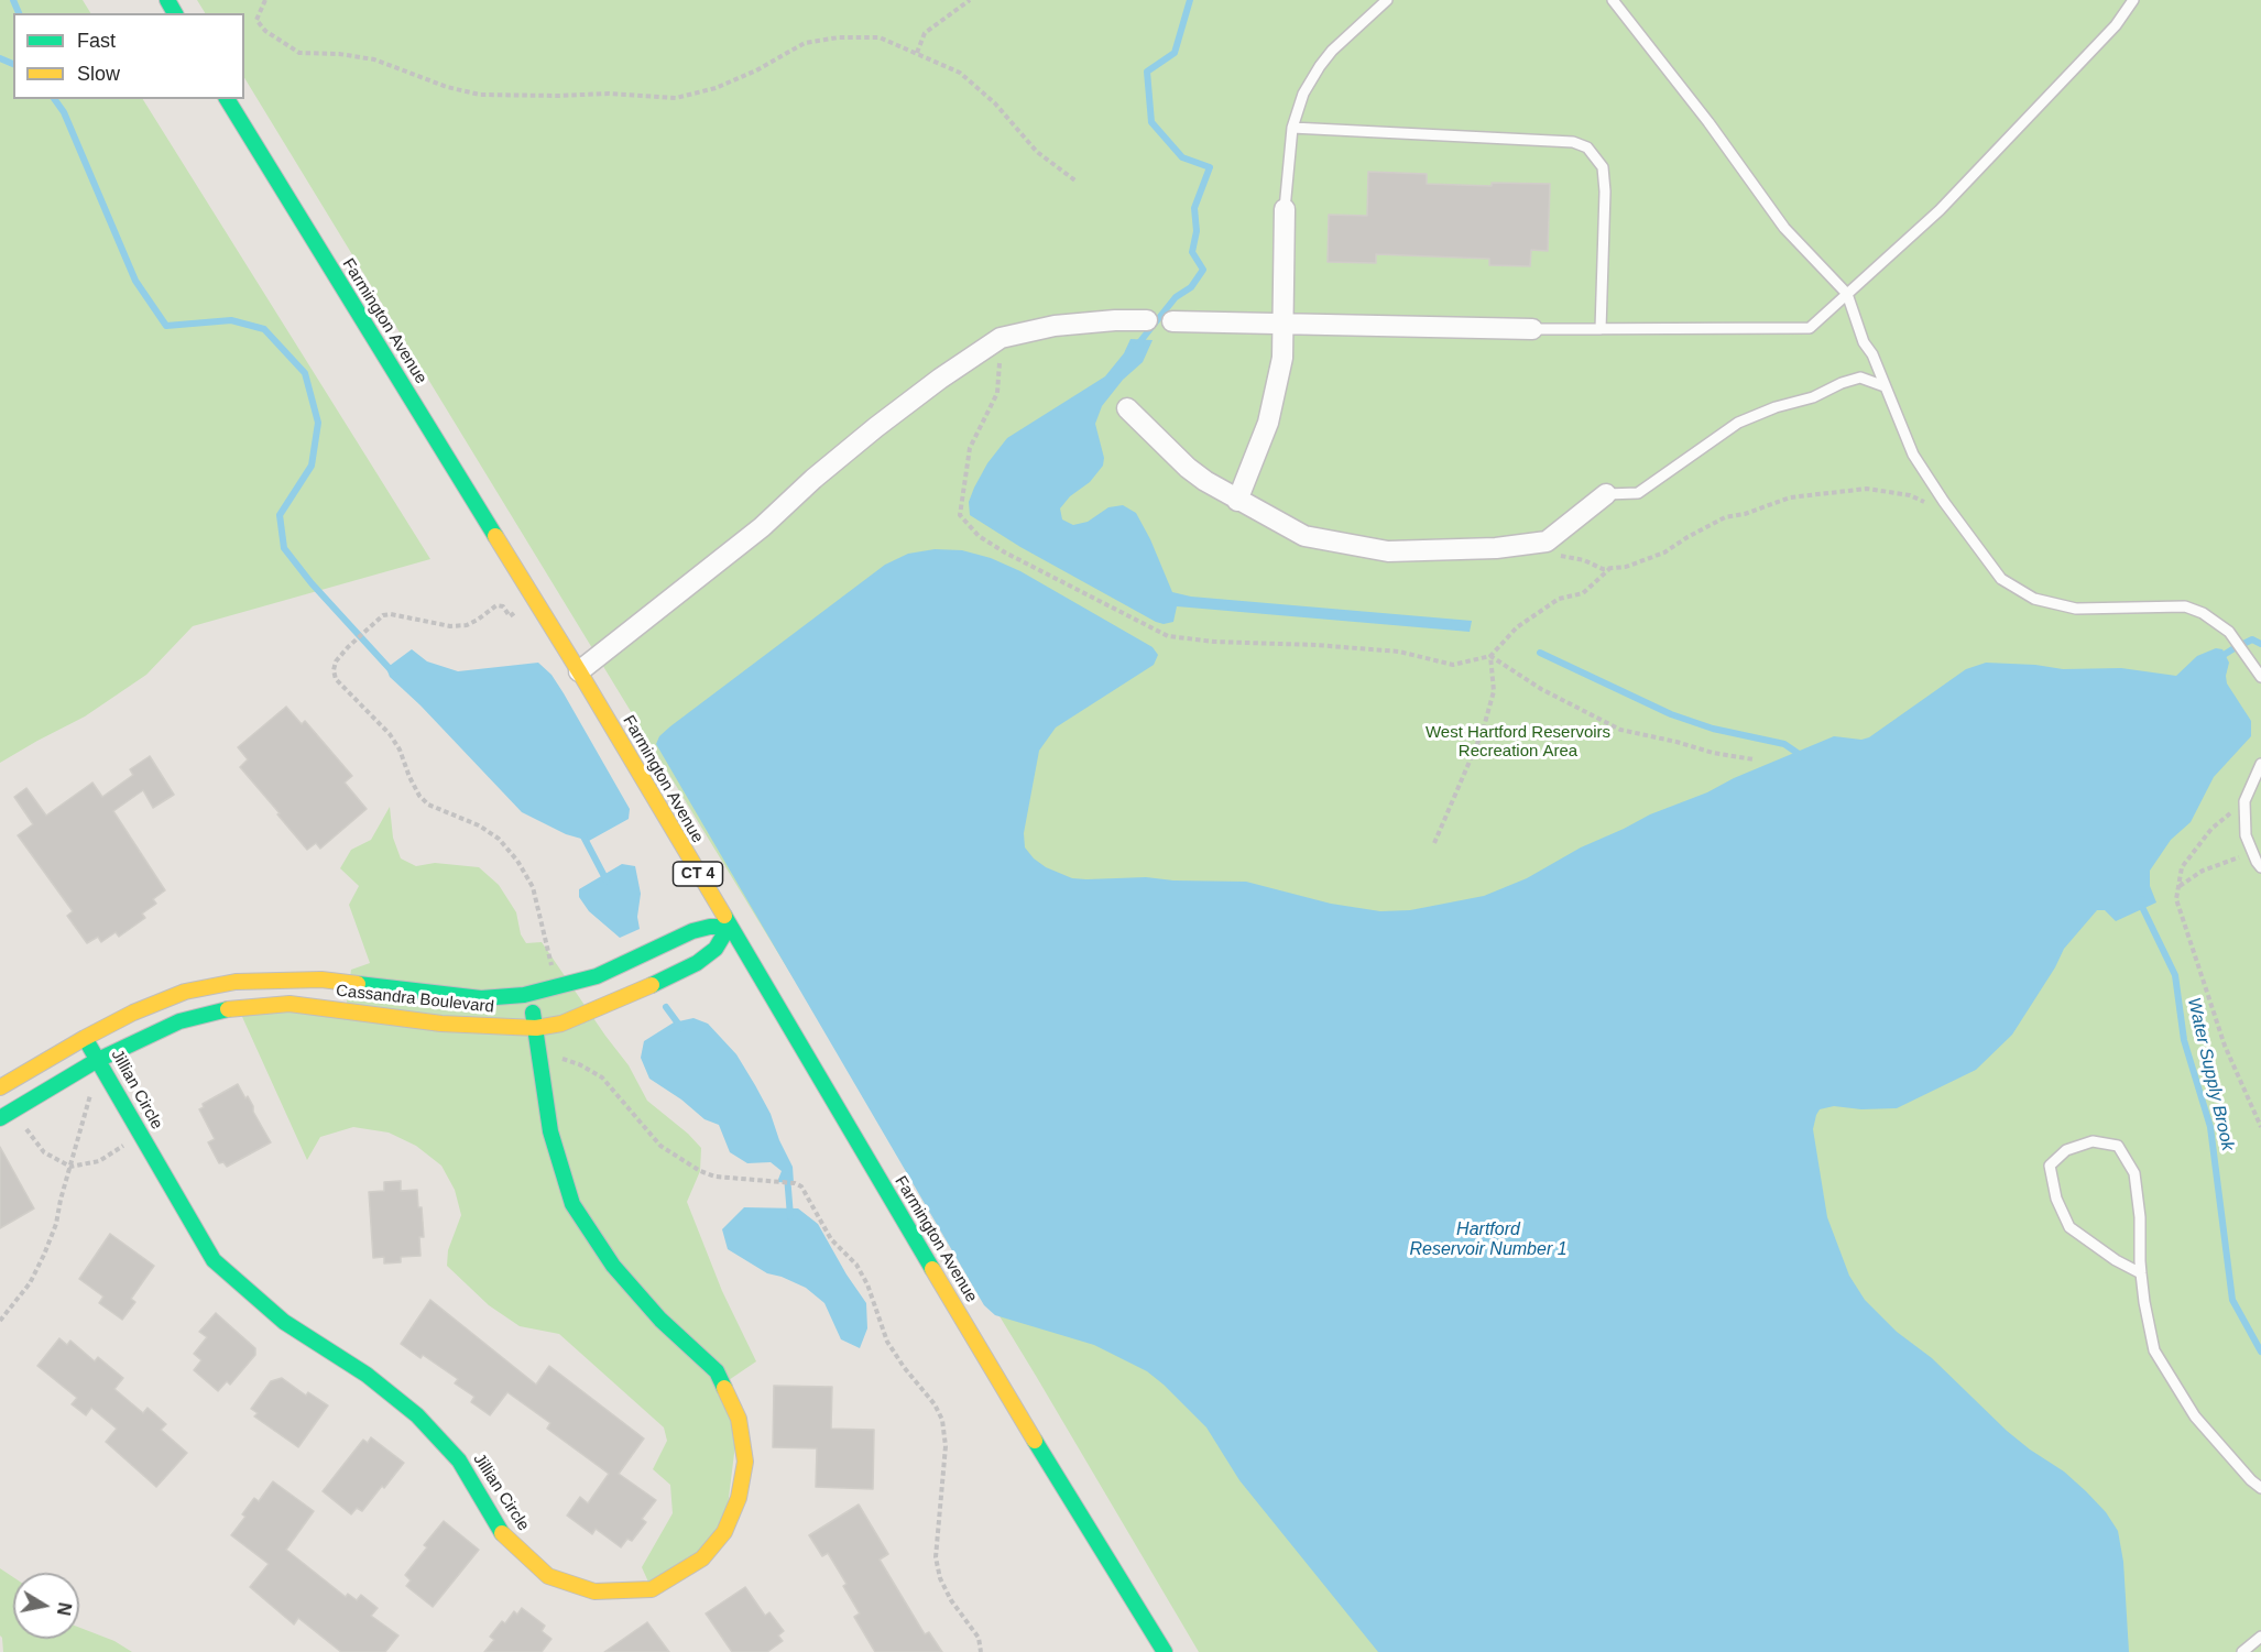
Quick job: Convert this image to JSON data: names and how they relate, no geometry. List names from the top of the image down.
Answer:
{
  "streets": {
    "street": [
      "Farmington Avenue",
      "CT 4",
      "Cassandra Boulevard",
      "Jillian Circle"
    ]
  },
  "crossings": [
    ["Farmington Avenue", "Cassandra Boulevard"],
    ["Cassandra Boulevard", "Jillian Circle"]
  ],
  "water": ["Water Supply Brook", "Hartford Reservoir Number 1"],
  "parks": ["West Hartford Reservoirs Recreation Area"],
  "legend": ["Fast", "Slow"],
  "north": "right"
}
